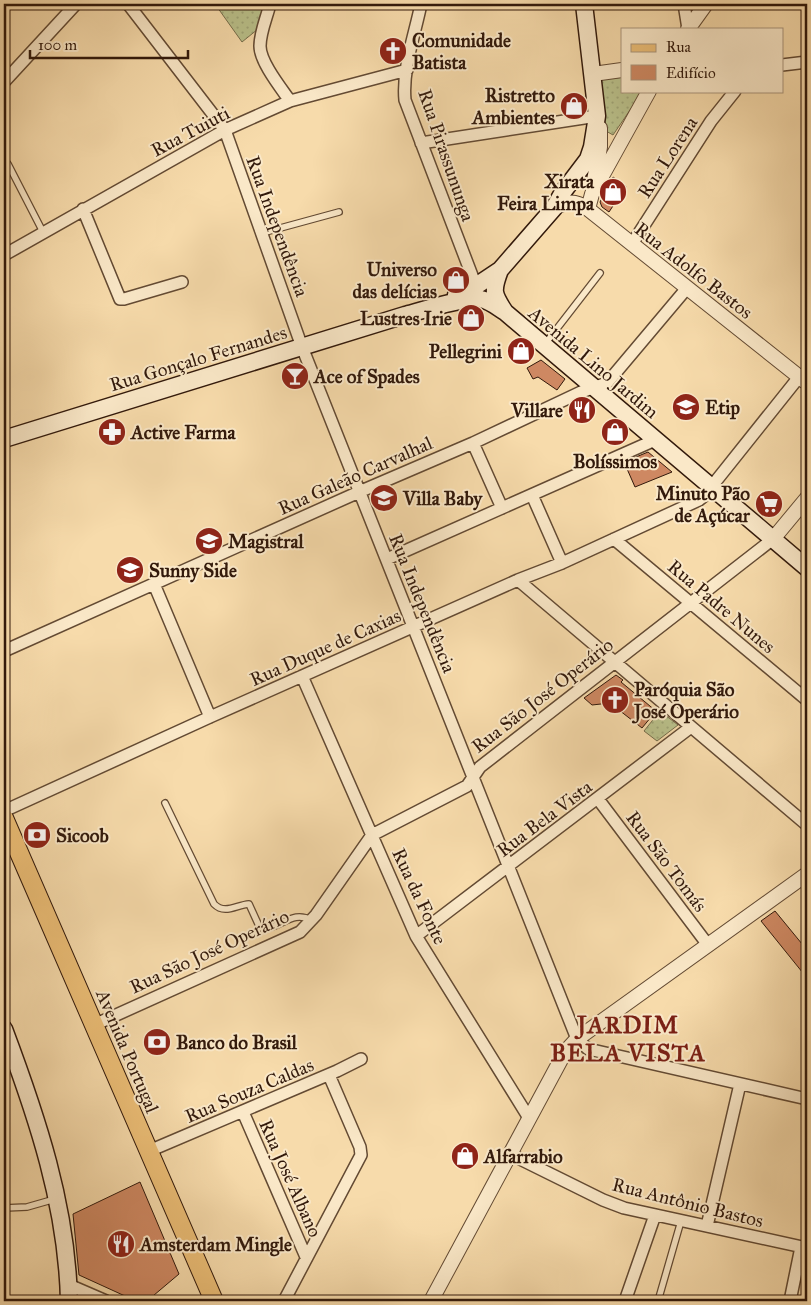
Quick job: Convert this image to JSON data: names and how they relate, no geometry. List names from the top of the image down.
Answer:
{
  "streets": {
    "main road": ["Rua Gonçalo Fernandes", "Avenida Lino Jardim", "Avenida Portugal"],
    "street": [
      "Rua Tuiuti",
      "Rua Pirassununga",
      "Rua Lorena",
      "Rua Independência",
      "Rua Adolfo Bastos",
      "Rua Galeão Carvalhal",
      "Rua Padre Nunes",
      "Rua Duque de Caxias",
      "Rua São José Operário",
      "Rua Bela Vista",
      "Rua São Tomás",
      "Rua da Fonte",
      "Rua Souza Caldas",
      "Rua José Albano",
      "Rua Antônio Bastos"
    ]
  },
  "crossings": [
    ["Rua Tuiuti", "Rua Pirassununga"],
    ["Rua Tuiuti", "Rua Independência"],
    ["Rua Pirassununga", "Rua Gonçalo Fernandes"],
    ["Rua Lorena", "Rua Adolfo Bastos"],
    ["Rua Independência", "Rua Gonçalo Fernandes"],
    ["Rua Independência", "Rua Galeão Carvalhal"],
    ["Rua Independência", "Rua Duque de Caxias"],
    ["Rua Independência", "Rua São José Operário"],
    ["Rua Independência", "Rua Bela Vista"],
    ["Rua Adolfo Bastos", "Rua Gonçalo Fernandes"],
    ["Rua Adolfo Bastos", "Rua Galeão Carvalhal"],
    ["Rua Adolfo Bastos", "Rua Duque de Caxias"],
    ["Rua Gonçalo Fernandes", "Avenida Lino Jardim"],
    ["Avenida Lino Jardim", "Rua Galeão Carvalhal"],
    ["Avenida Lino Jardim", "Rua Duque de Caxias"],
    ["Avenida Lino Jardim", "Rua São José Operário"],
    ["Rua Padre Nunes", "Rua Duque de Caxias"],
    ["Rua Padre Nunes", "Rua São José Operário"],
    ["Rua Duque de Caxias", "Rua da Fonte"],
    ["Rua São José Operário", "Rua da Fonte"],
    ["Rua São José Operário", "Avenida Portugal"],
    ["Rua Bela Vista", "Rua São Tomás"],
    ["Rua Bela Vista", "Rua da Fonte"],
    ["Avenida Portugal", "Rua Souza Caldas"],
    ["Rua Souza Caldas", "Rua José Albano"]
  ],
  "districts": ["JARDIM BELA VISTA"],
  "places": {
    "church": ["Comunidade Batista", "Paróquia São José Operário"],
    "shop": [
      "Ristretto Ambientes",
      "Xirata Feira Limpa",
      "Universo das delícias",
      "Lustres Irie",
      "Pellegrini",
      "Bolíssimos",
      "Alfarrabio"
    ],
    "bar": ["Ace of Spades"],
    "school or university": [
      "Etip",
      "Villa Baby",
      "Magistral",
      "Sunny Side"
    ],
    "restaurant": ["Villare", "Amsterdam Mingle"],
    "pharmacy": ["Active Farma"],
    "supermarket": ["Minuto Pão de Açúcar"],
    "bank": ["Sicoob", "Banco do Brasil"]
  },
  "legend": ["Rua", "Edifício"],
  "scale_bar": "100 m"
}
